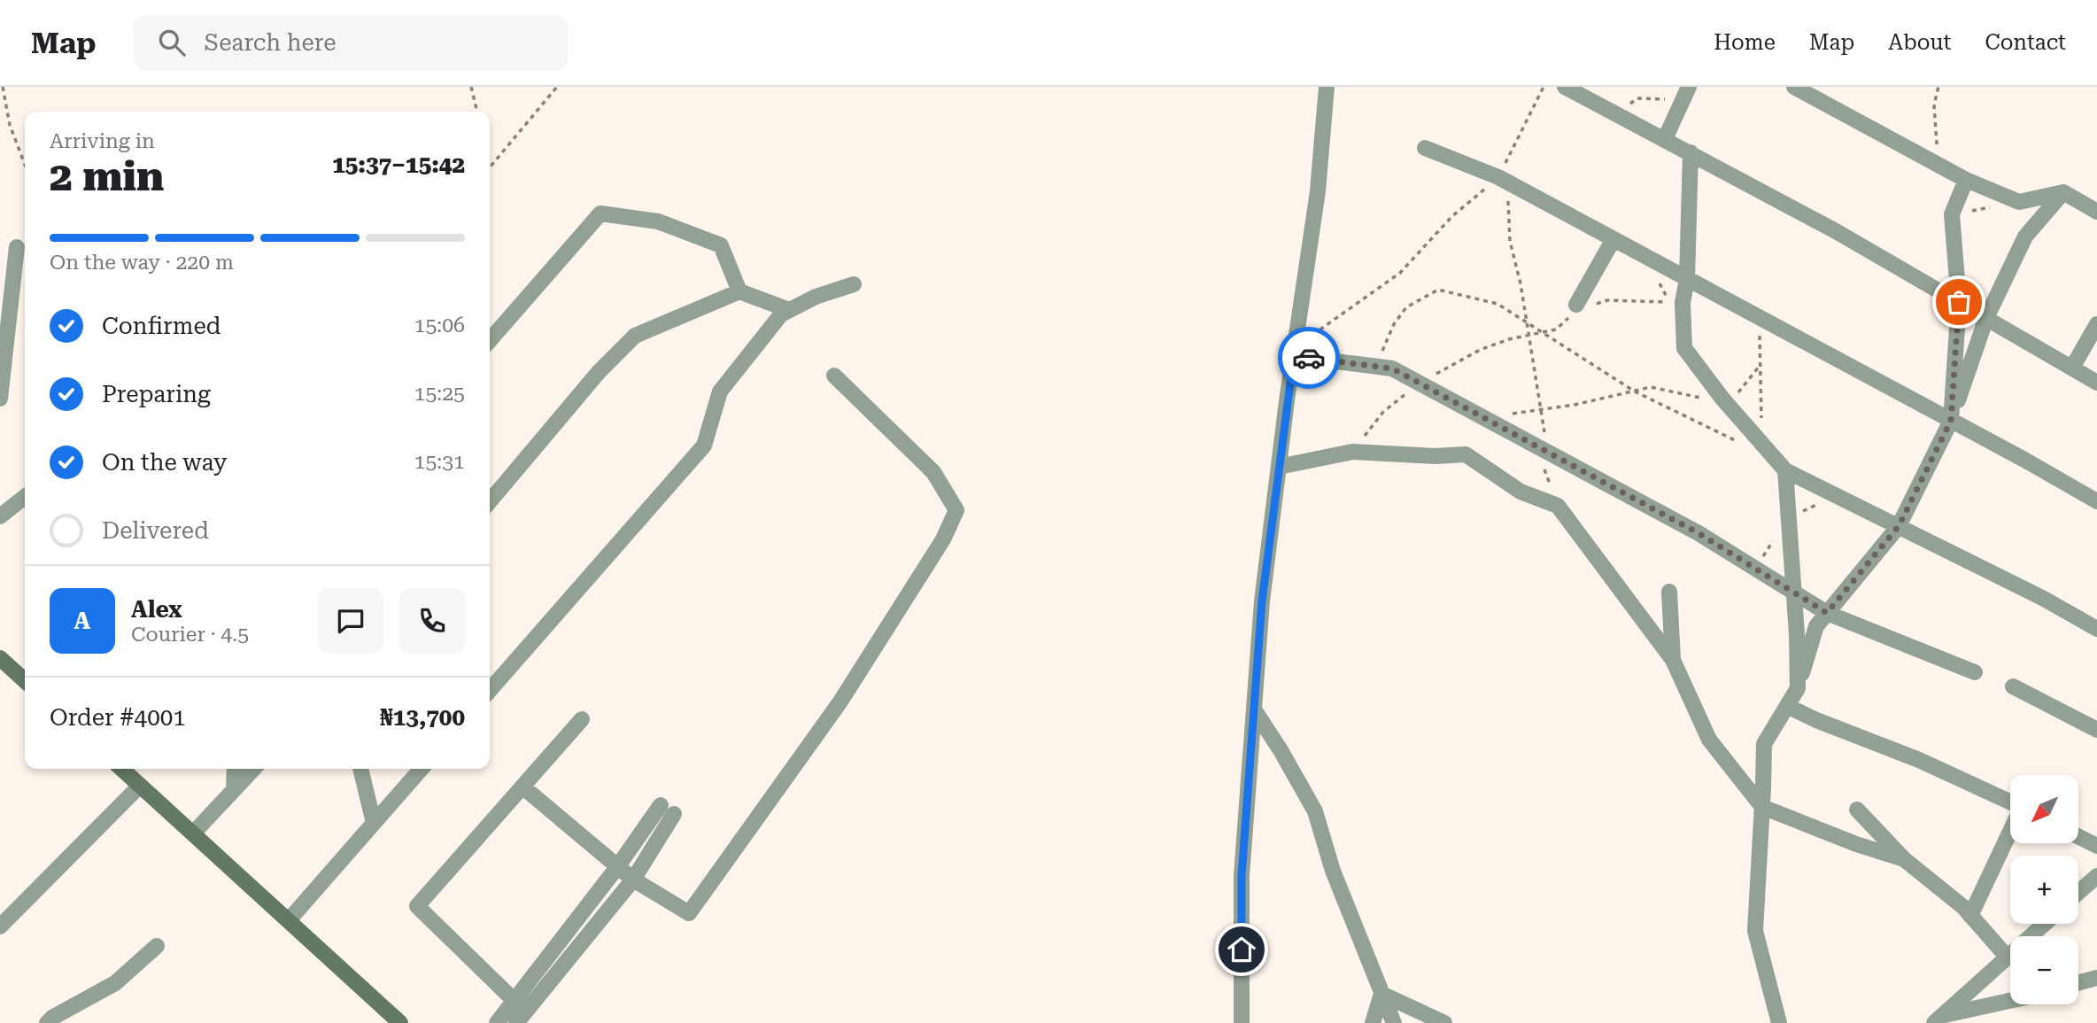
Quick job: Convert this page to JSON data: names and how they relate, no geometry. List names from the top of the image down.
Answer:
{
  "north": "bottom left",
  "page": {
    "header": "Map",
    "search": "Search here",
    "nav": [
      "Home",
      "Map",
      "About",
      "Contact"
    ],
    "heading": ["2 min", "Arriving in", "15:37–15:42"],
    "panel": [
      "Alex",
      "Courier · 4.5",
      "Order #4001",
      "₦13,700"
    ],
    "bar": "On the way · 220 m",
    "list": [
      ["Confirmed", "15:06"],
      ["Preparing", "15:25"],
      ["On the way", "15:31"],
      "Delivered"
    ],
    "round": "A",
    "map_buttons": ["+", "−"]
  }
}
